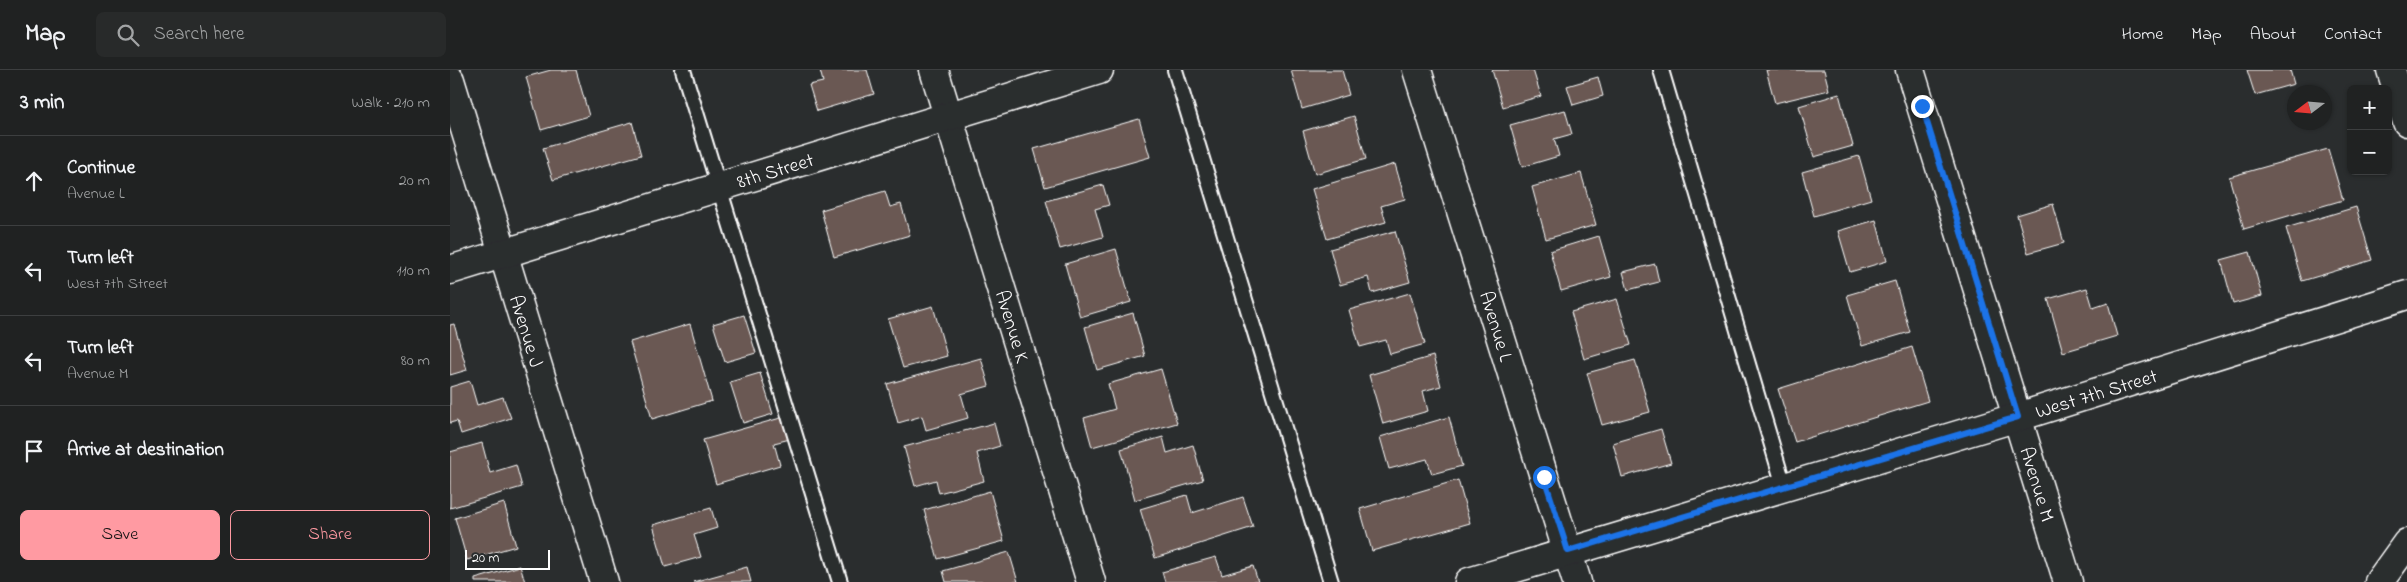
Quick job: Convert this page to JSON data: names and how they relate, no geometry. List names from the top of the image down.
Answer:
{
  "streets": {
    "street": [
      "8th Street",
      "Avenue K",
      "Avenue L",
      "Avenue J",
      "West 7th Street",
      "Avenue M"
    ]
  },
  "crossings": [
    ["8th Street", "Avenue K"],
    ["8th Street", "Avenue J"],
    ["Avenue L", "West 7th Street"],
    ["West 7th Street", "Avenue M"]
  ],
  "scale_bar": "20 m",
  "north": "left",
  "page": {
    "header": "Map",
    "search": "Search here",
    "nav": [
      "Home",
      "Map",
      "About",
      "Contact"
    ],
    "heading": ["3 min", "Walk · 210 m"],
    "map_buttons": ["+", "−"],
    "list": [
      ["Continue", "Avenue L", "20 m"],
      ["Turn left", "West 7th Street", "110 m"],
      ["Turn left", "Avenue M", "80 m"],
      "Arrive at destination"
    ],
    "buttons": ["Save", "Share"],
    "scale": "20 m"
  }
}
